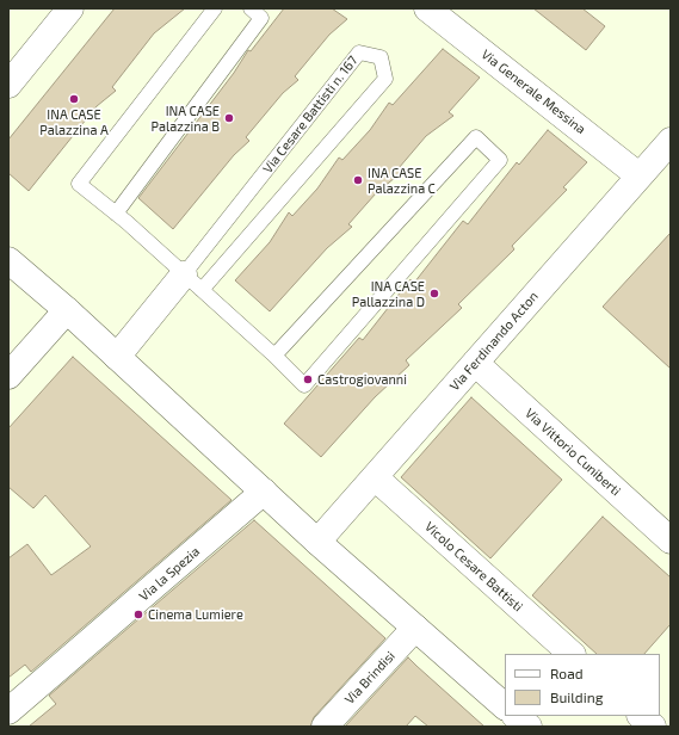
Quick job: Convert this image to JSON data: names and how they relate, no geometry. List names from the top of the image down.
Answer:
{
  "streets": {
    "street": [
      "Via Generale Messina",
      "Via Ferdinando Acton",
      "Via Vittorio Cuniberti",
      "Vicolo Cesare Battisti",
      "Via la Spezia",
      "Via Brindisi"
    ],
    "lane": ["Via Cesare Battisti n. 167"]
  },
  "crossings": [
    ["Via Generale Messina", "Via Ferdinando Acton"],
    ["Via Ferdinando Acton", "Via Vittorio Cuniberti"],
    ["Via Ferdinando Acton", "Vicolo Cesare Battisti"]
  ],
  "places": [
    "INA CASE Palazzina A",
    "INA CASE Palazzina B",
    "INA CASE Palazzina C",
    "INA CASE Pallazzina D",
    "Castrogiovanni",
    "Cinema Lumiere"
  ],
  "legend": ["Road", "Building"]
}
